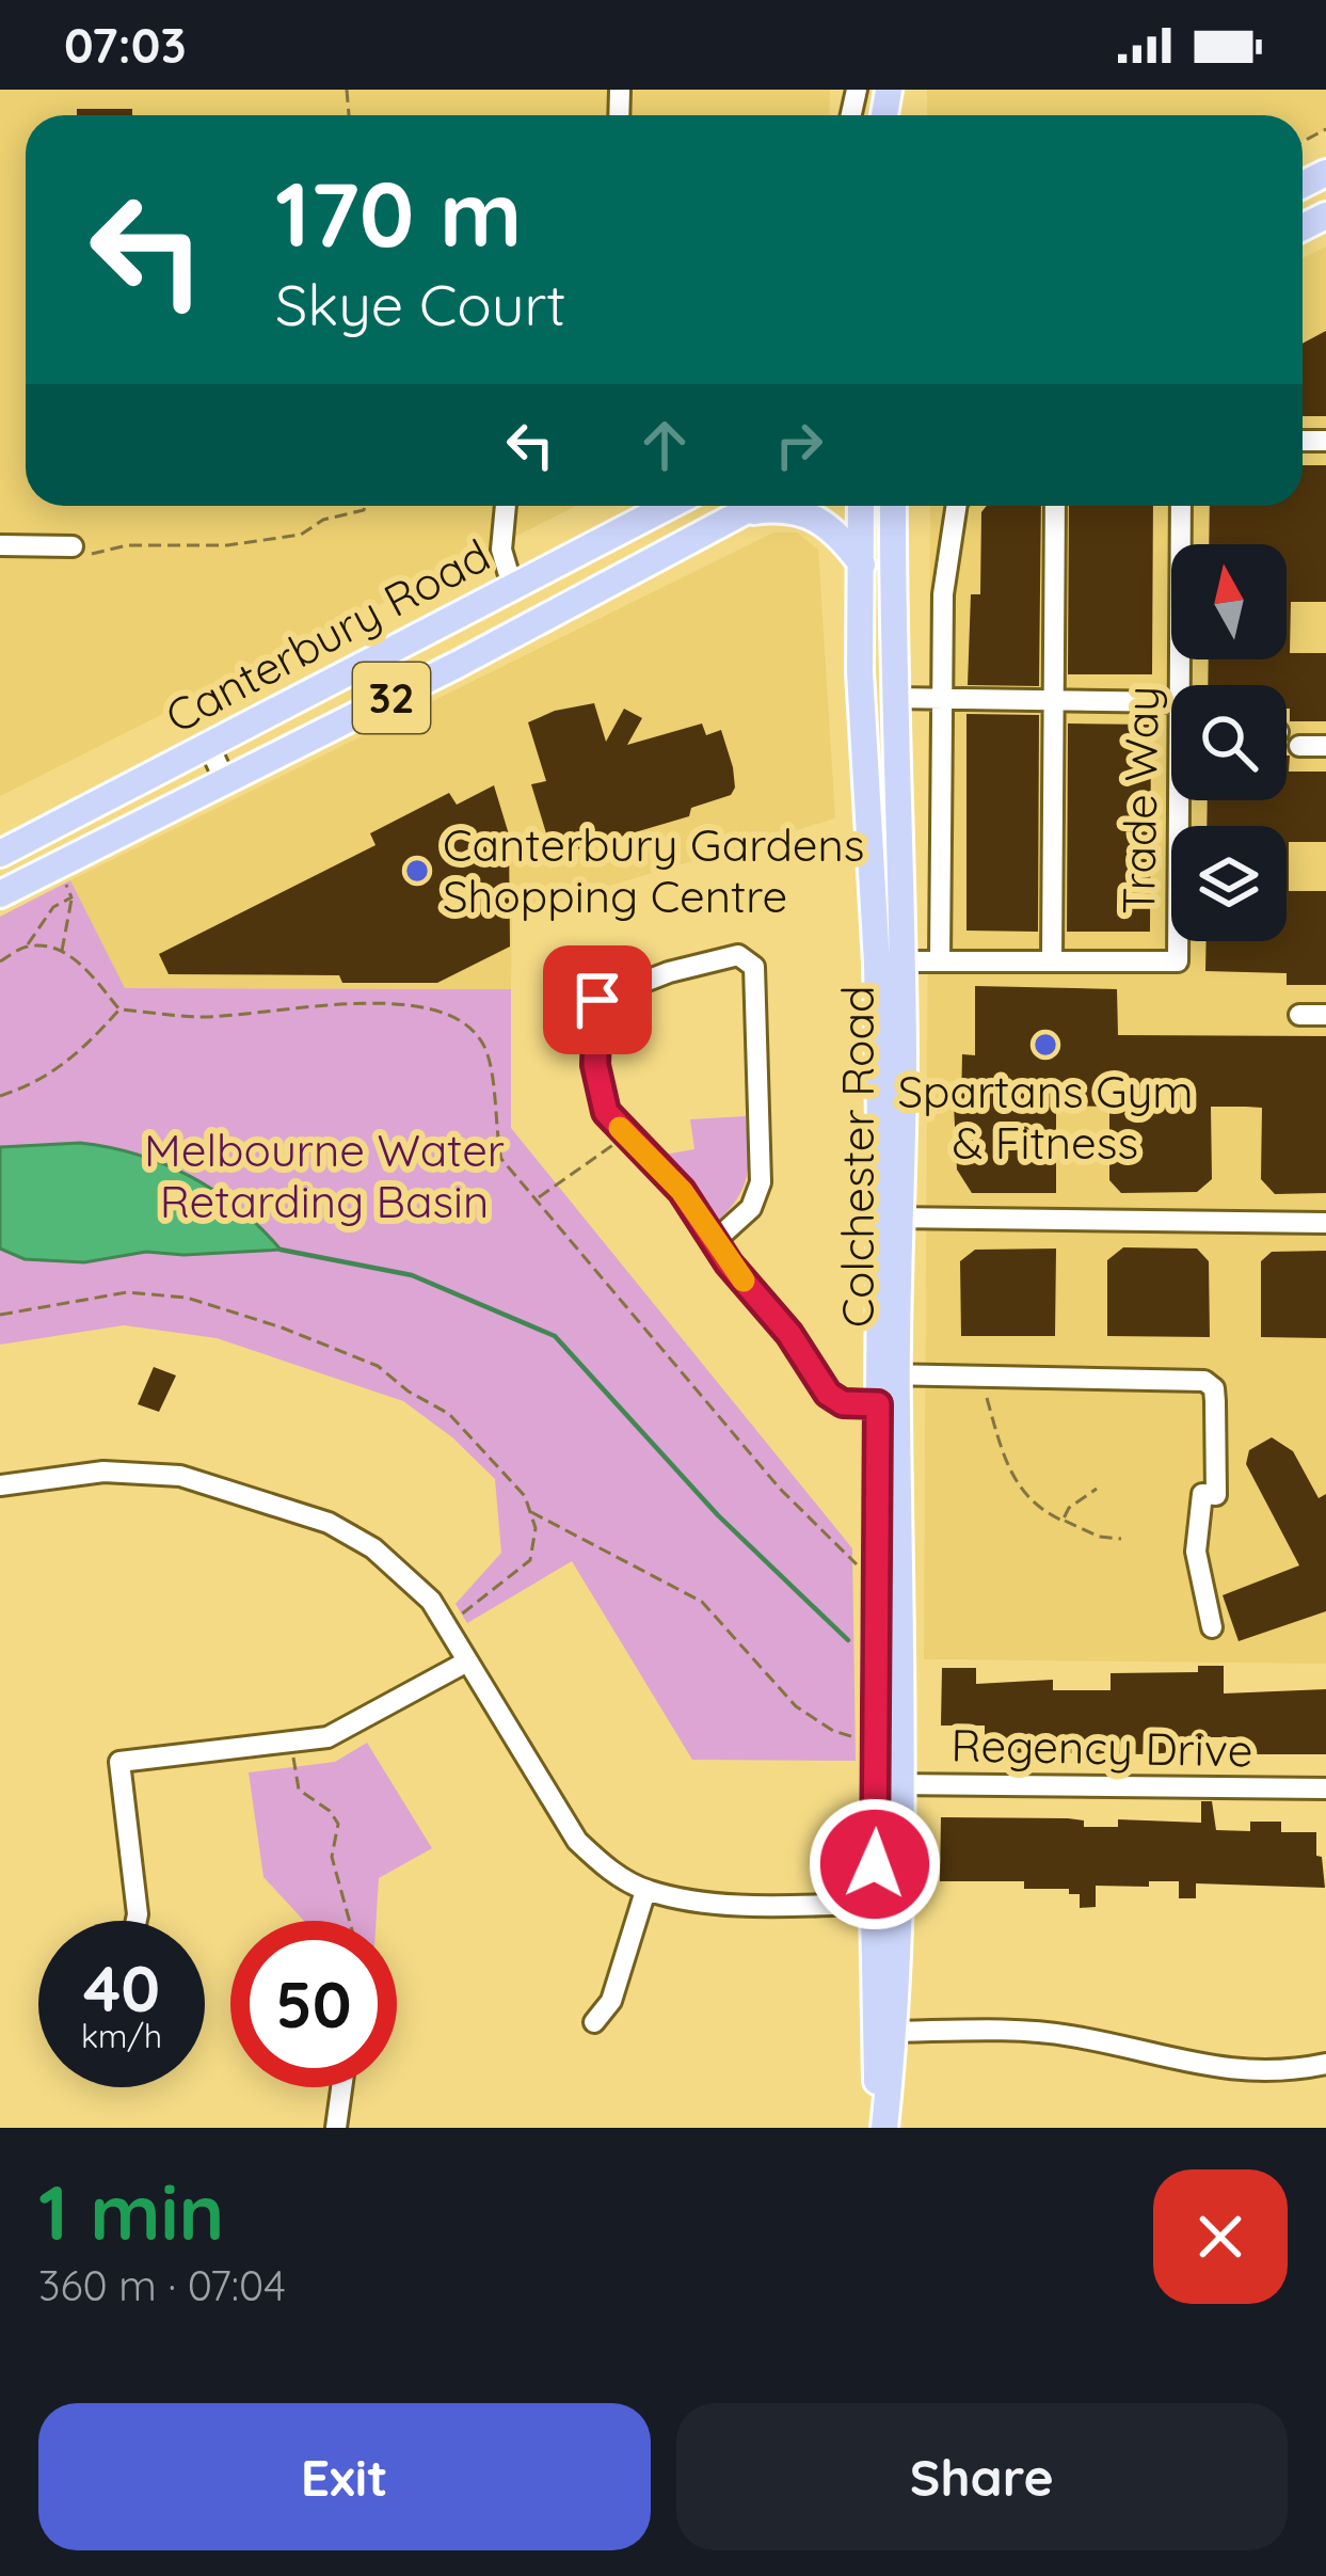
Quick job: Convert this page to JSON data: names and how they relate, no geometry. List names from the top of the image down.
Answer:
{
  "streets": {
    "main road": ["Canterbury Road", "32", "Colchester Road"],
    "street": ["Trade Way", "Regency Drive"]
  },
  "crossings": [
    ["Trade Way", "Colchester Road"],
    ["Colchester Road", "Regency Drive"]
  ],
  "parks": ["Melbourne Water Retarding Basin"],
  "places": ["Canterbury Gardens Shopping Centre", "Spartans Gym & Fitness"],
  "north": "top",
  "page": {
    "status": "07:03",
    "turn": ["170 m", "Skye Court"],
    "speed": "40 km/h",
    "limit": "50",
    "heading": ["1 min", "360 m · 07:04"],
    "buttons": ["Exit", "Share"]
  }
}
